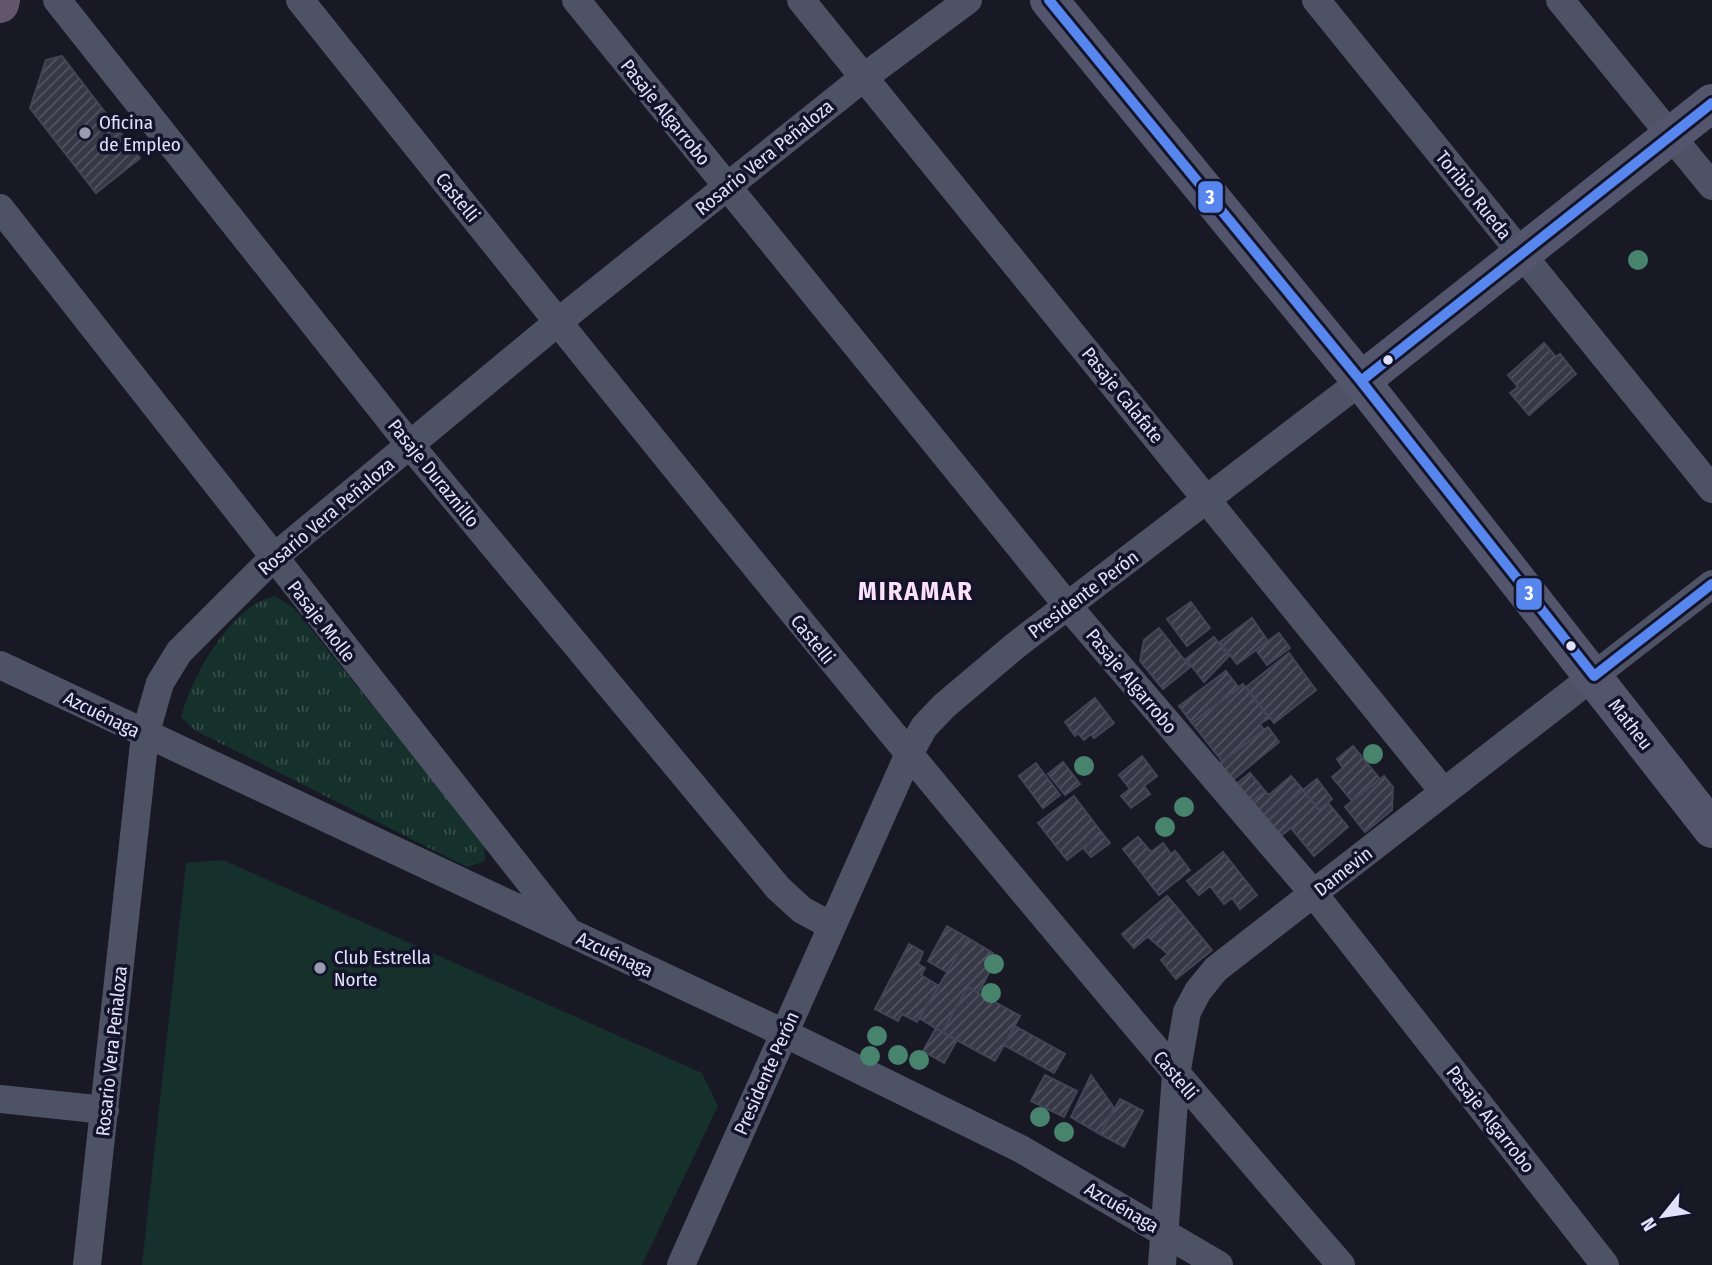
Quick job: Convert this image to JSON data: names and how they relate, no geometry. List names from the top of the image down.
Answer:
{
  "streets": {
    "street": [
      "Pasaje Algarrobo",
      "Rosario Vera Peñaloza",
      "Toribio Rueda",
      "Castelli",
      "Pasaje Calafate",
      "Pasaje Duraznillo",
      "Presidente Perón",
      "Pasaje Molle",
      "Azcuénaga",
      "Matheu",
      "Damevin"
    ]
  },
  "crossings": [
    ["Pasaje Algarrobo", "Rosario Vera Peñaloza"],
    ["Pasaje Algarrobo", "Presidente Perón"],
    ["Pasaje Algarrobo", "Damevin"],
    ["Rosario Vera Peñaloza", "Castelli"],
    ["Rosario Vera Peñaloza", "Pasaje Calafate"],
    ["Rosario Vera Peñaloza", "Pasaje Duraznillo"],
    ["Rosario Vera Peñaloza", "Pasaje Molle"],
    ["Rosario Vera Peñaloza", "Azcuénaga"],
    ["Toribio Rueda", "Presidente Perón"],
    ["Castelli", "Presidente Perón"],
    ["Castelli", "Damevin"],
    ["Pasaje Calafate", "Presidente Perón"],
    ["Pasaje Calafate", "Damevin"],
    ["Pasaje Duraznillo", "Presidente Perón"],
    ["Presidente Perón", "Azcuénaga"],
    ["Presidente Perón", "Matheu"],
    ["Pasaje Molle", "Azcuénaga"],
    ["Azcuénaga", "Damevin"],
    ["Matheu", "Damevin"]
  ],
  "districts": ["MIRAMAR"],
  "places": ["Oficina de Empleo", "Club Estrella Norte"],
  "lines": ["transit line 3"],
  "north": "bottom left"
}
